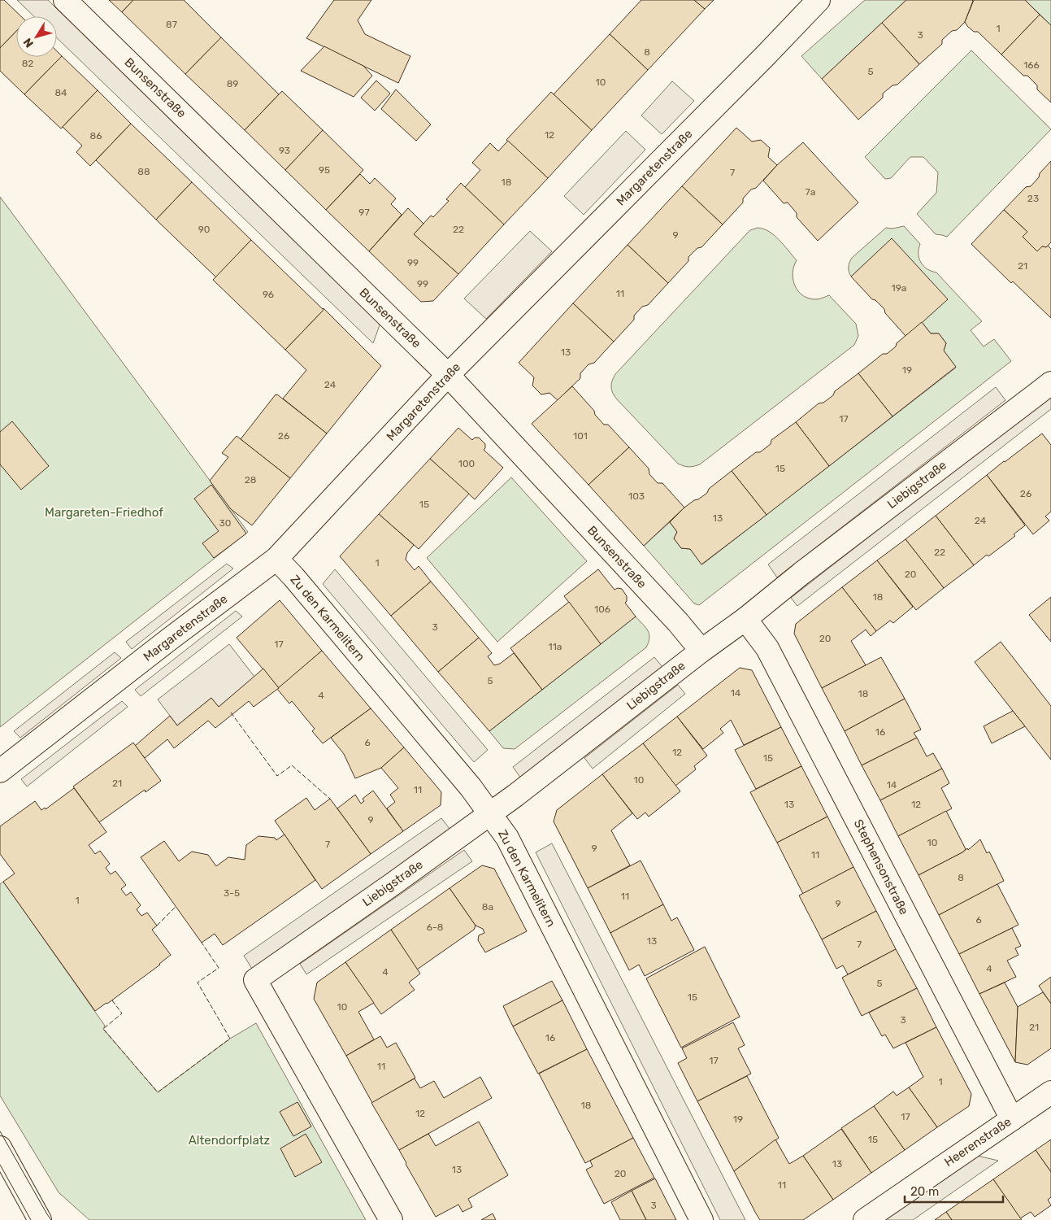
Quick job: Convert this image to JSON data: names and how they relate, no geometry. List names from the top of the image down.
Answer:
{
  "streets": {
    "street": [
      "Bunsenstraße",
      "Margaretenstraße",
      "Liebigstraße",
      "Zu den Karmelitern",
      "Stephensonstraße",
      "Heerenstraße"
    ]
  },
  "crossings": [
    ["Bunsenstraße", "Margaretenstraße"],
    ["Bunsenstraße", "Liebigstraße"],
    ["Margaretenstraße", "Zu den Karmelitern"],
    ["Liebigstraße", "Zu den Karmelitern"],
    ["Liebigstraße", "Stephensonstraße"],
    ["Stephensonstraße", "Heerenstraße"]
  ],
  "parks": ["Margareten-Friedhof", "Altendorfplatz"],
  "house_numbers": [
    "87",
    "1",
    "3",
    "8",
    "82",
    "166",
    "5",
    "10",
    "89",
    "84",
    "12",
    "86",
    "93",
    "95",
    "88",
    "7",
    "18",
    "7a",
    "23",
    "97",
    "90",
    "22",
    "9",
    "99",
    "21",
    "99",
    "19a",
    "11",
    "96",
    "13",
    "19",
    "24",
    "17",
    "26",
    "101",
    "100",
    "15",
    "28",
    "26",
    "103",
    "15",
    "13",
    "24",
    "30",
    "22",
    "1",
    "20",
    "18",
    "106",
    "3",
    "20",
    "17",
    "11a",
    "5",
    "14",
    "18",
    "4",
    "16",
    "6",
    "12",
    "15",
    "10",
    "21",
    "14",
    "11",
    "13",
    "12",
    "9",
    "10",
    "7",
    "9",
    "11",
    "8",
    "3-5",
    "11",
    "1",
    "9",
    "8a",
    "6",
    "6-8",
    "13",
    "7",
    "4",
    "4",
    "5",
    "15",
    "10",
    "3",
    "21",
    "16",
    "17",
    "11",
    "1",
    "18",
    "12",
    "17",
    "19",
    "15",
    "13",
    "13",
    "20",
    "11",
    "3"
  ],
  "scale_bar": "20 m",
  "north": "bottom left"
}
